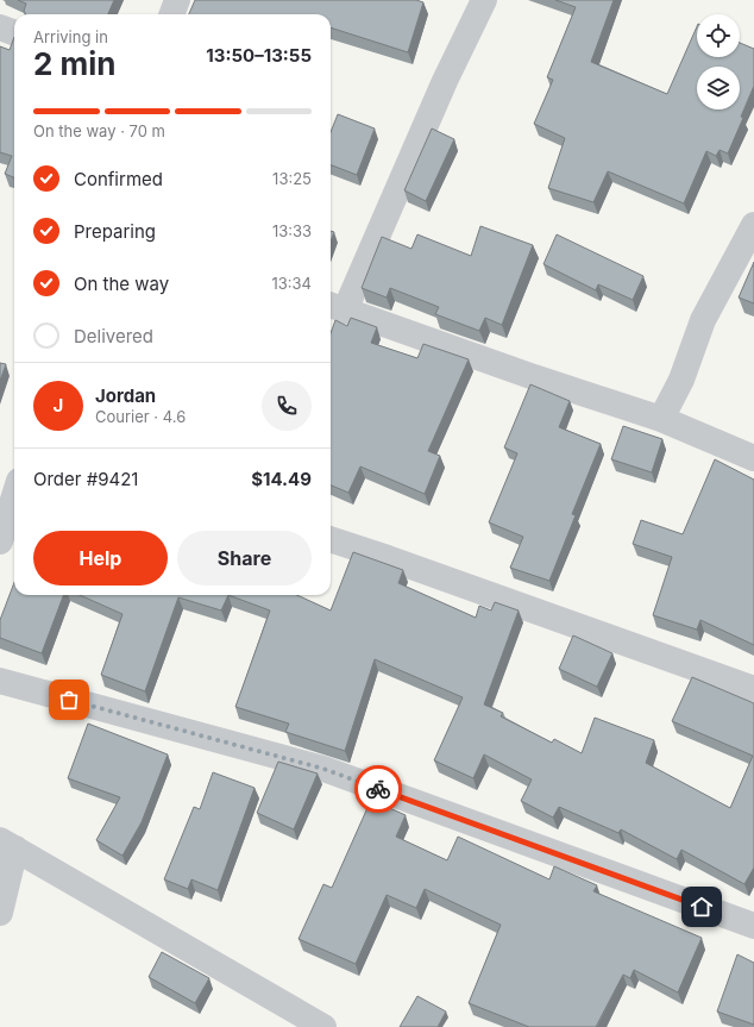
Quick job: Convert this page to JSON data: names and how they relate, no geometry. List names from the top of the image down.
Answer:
{
  "page": {
    "heading": ["2 min", "Arriving in", "13:50–13:55"],
    "panel": [
      "Jordan",
      "Courier · 4.6",
      "Order #9421",
      "$14.49"
    ],
    "bar": "On the way · 70 m",
    "list": [
      ["Confirmed", "13:25"],
      ["Preparing", "13:33"],
      ["On the way", "13:34"],
      "Delivered"
    ],
    "round": "J",
    "buttons": ["Help", "Share"]
  }
}
